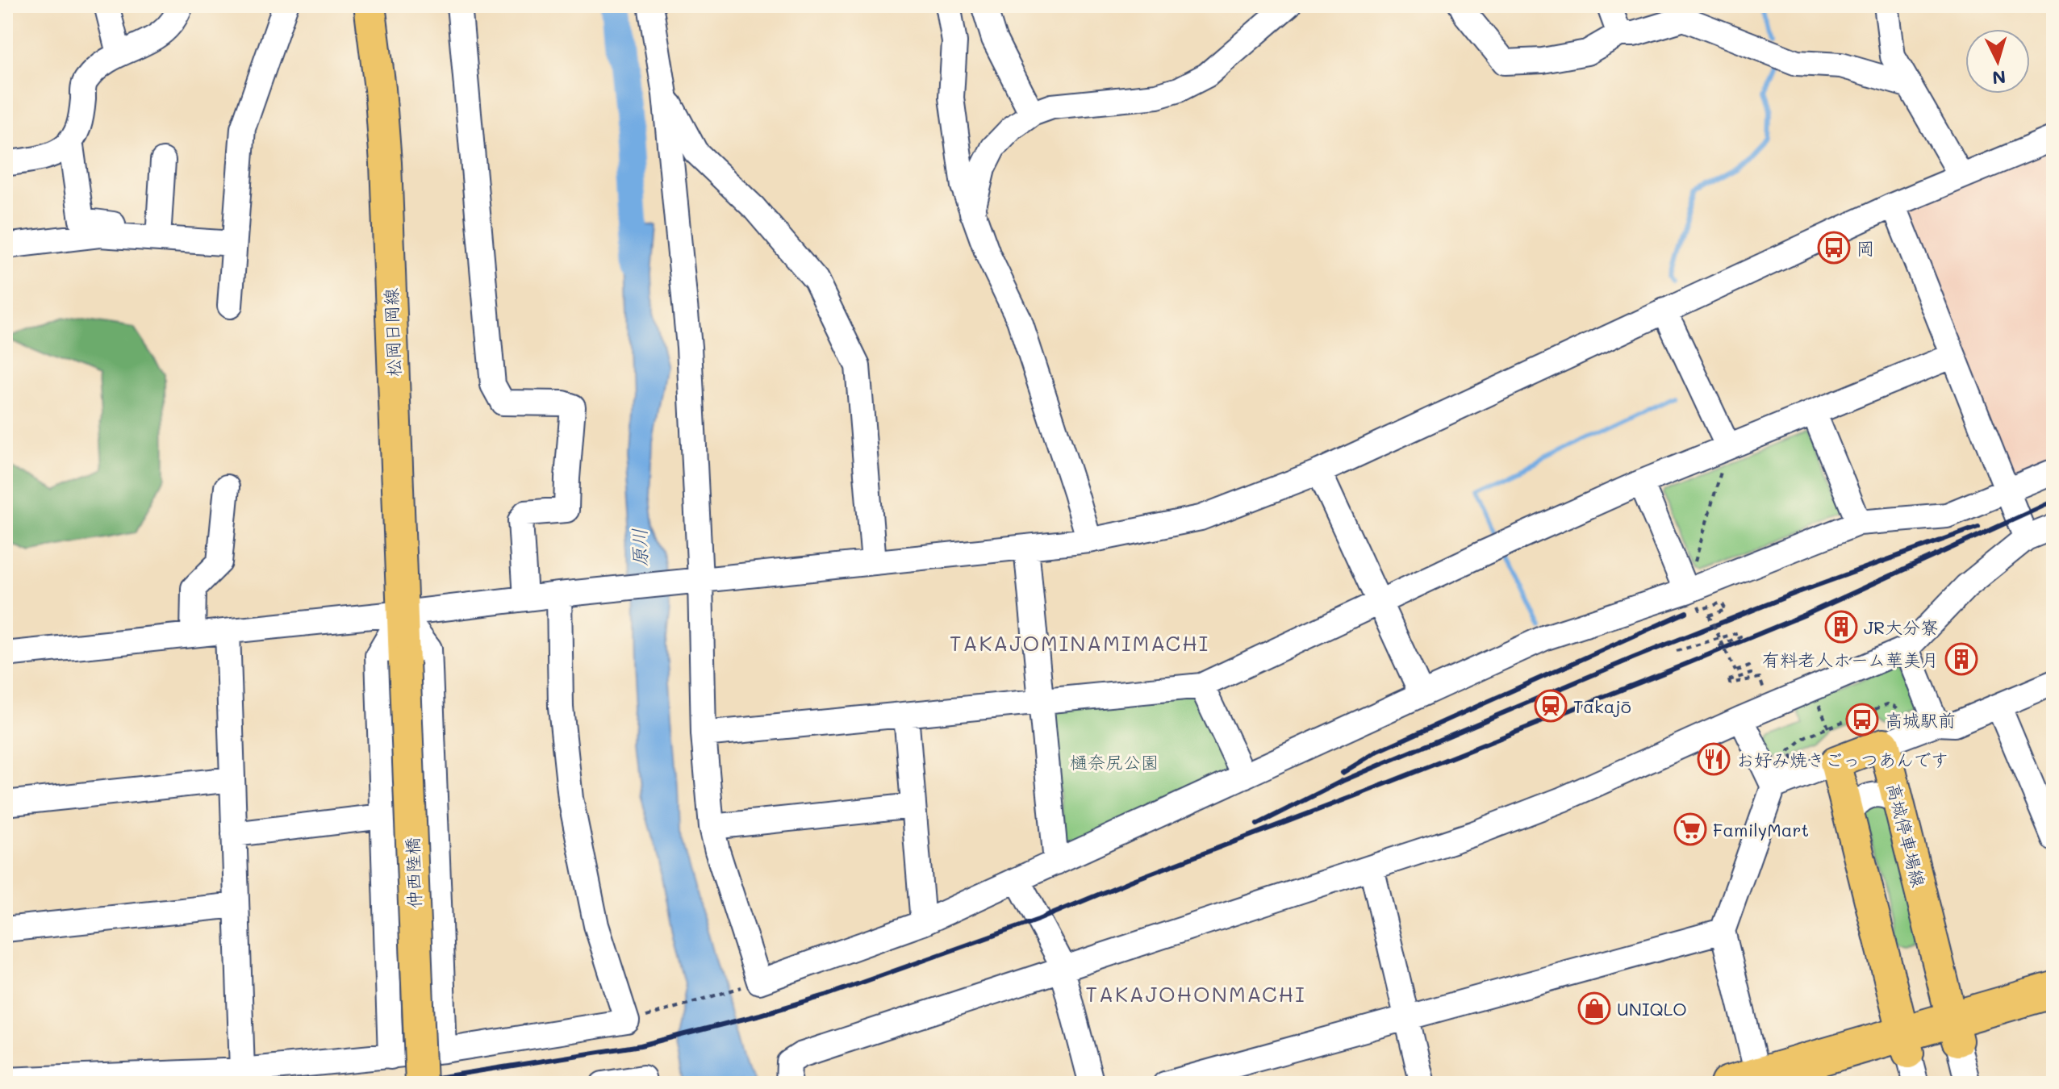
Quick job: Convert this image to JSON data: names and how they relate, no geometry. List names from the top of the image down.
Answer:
{
  "streets": {
    "main road": ["松岡日岡線", "高城停車場線", "仲西陸橋"]
  },
  "crossings": [
    ["松岡日岡線", "仲西陸橋"]
  ],
  "districts": ["TAKAJOMINAMIMACHI", "TAKAJOHONMACHI"],
  "water": ["原川"],
  "parks": ["樋奈尻公園"],
  "places": {
    "bus stop": ["岡", "高城駅前"],
    "building": ["JR大分寮", "有料老人ホーム華美月"],
    "station": ["Takajō"],
    "restaurant": ["お好み焼きごっつあんです"],
    "supermarket": ["FamilyMart"],
    "shop": ["UNIQLO"]
  },
  "north": "bottom"
}
